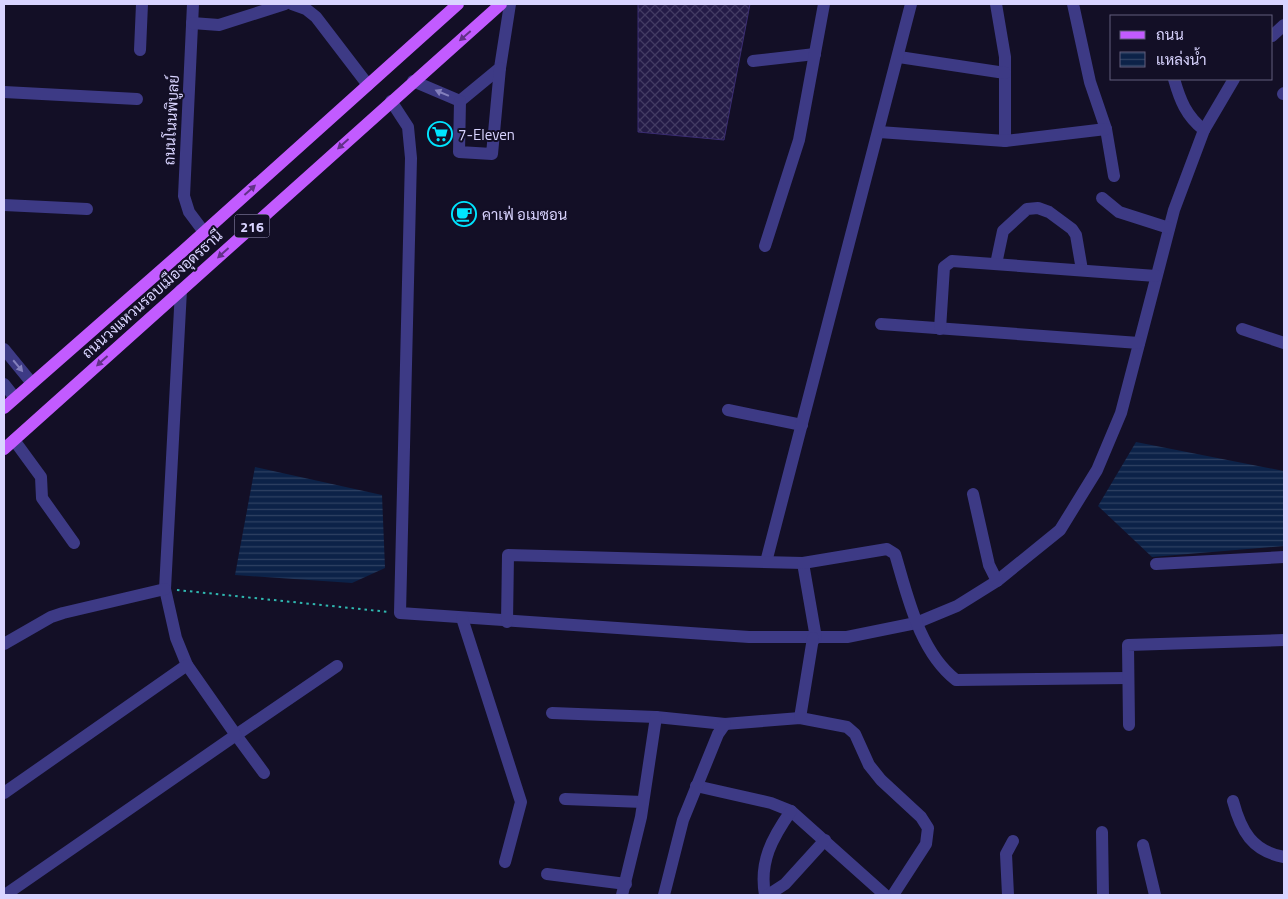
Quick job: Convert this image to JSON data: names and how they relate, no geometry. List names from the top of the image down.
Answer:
{
  "streets": {
    "main road": ["216", "ถนนวงแหวนรอบเมืองอุดรธานี"],
    "street": ["ถนนโนนพิบูลย์"]
  },
  "crossings": [
    ["ถนนโนนพิบูลย์", "ถนนวงแหวนรอบเมืองอุดรธานี"]
  ],
  "places": {
    "supermarket": ["7-Eleven"],
    "cafe": ["คาเฟ่ อเมซอน"]
  },
  "legend": ["ถนน", "แหล่งน้ำ"]
}
